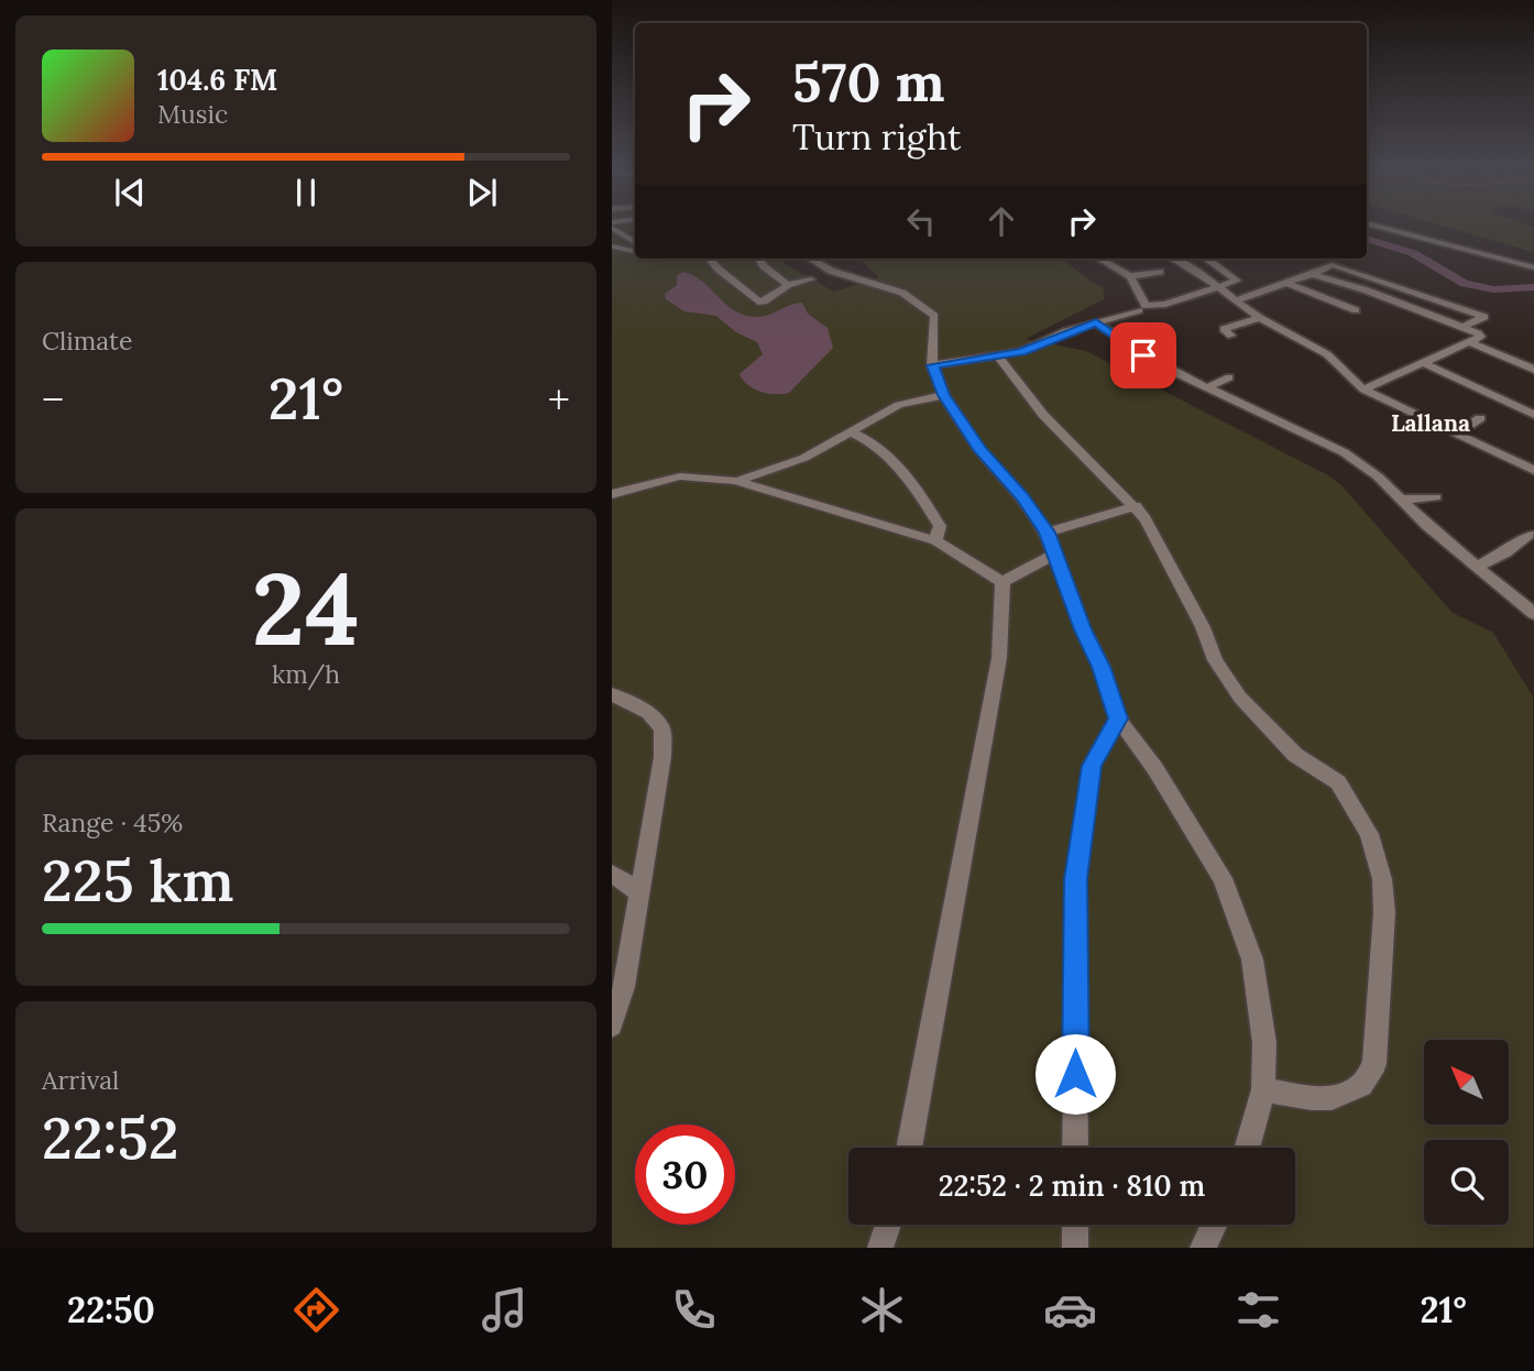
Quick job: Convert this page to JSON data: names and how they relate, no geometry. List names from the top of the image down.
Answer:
{
  "districts": ["Lallana"],
  "north": "top left",
  "page": {
    "turn": ["570 m", "Turn right"],
    "song": ["104.6 FM", "Music"],
    "tile": [
      "Climate",
      ["24", "km/h"],
      ["Range · 45%", "225 km"],
      ["Arrival", "22:52"]
    ],
    "heat": ["−", "21°", "+"],
    "limit": "30",
    "trip": "22:52 · 2 min · 810 m",
    "tabs": ["22:50", "21°"]
  }
}
